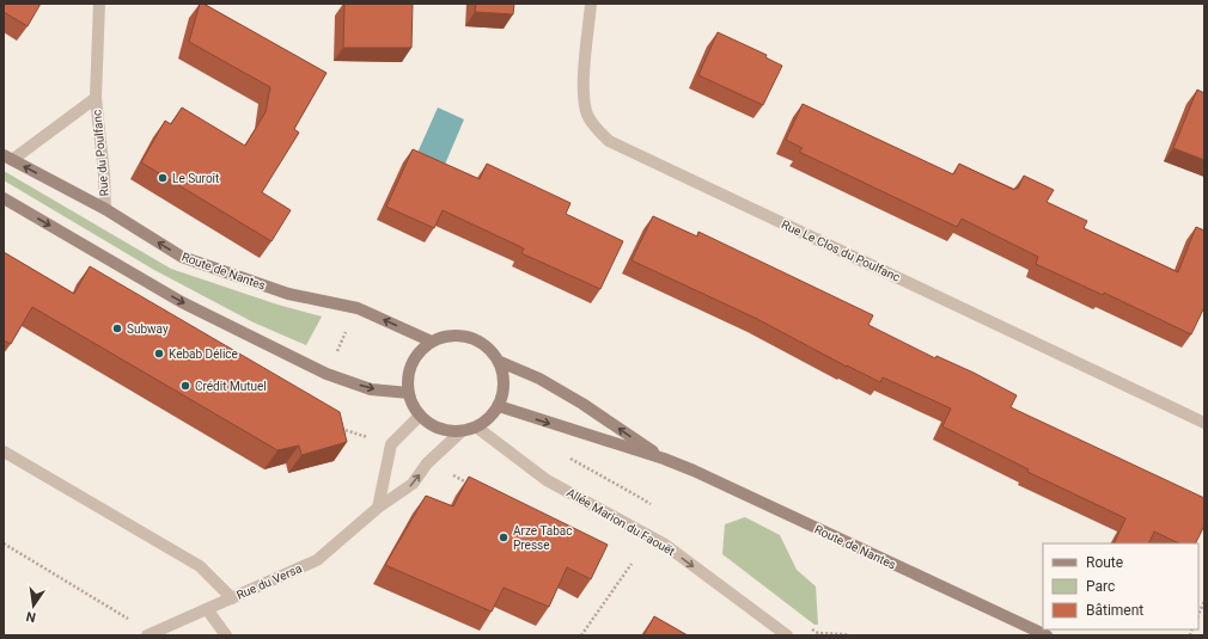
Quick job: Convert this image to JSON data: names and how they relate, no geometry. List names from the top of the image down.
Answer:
{
  "streets": {
    "main road": ["Route de Nantes"],
    "street": [
      "Rue du Poulfanc",
      "Rue Le Clos du Poulfanc",
      "Allée Marion du Faouët",
      "Rue du Versa"
    ]
  },
  "crossings": [
    ["Rue du Poulfanc", "Route de Nantes"],
    ["Route de Nantes", "Allée Marion du Faouët"],
    ["Route de Nantes", "Rue du Versa"],
    ["Allée Marion du Faouët", "Rue du Versa"]
  ],
  "one_way": ["Allée Marion du Faouët"],
  "places": [
    "Le Suroît",
    "Subway",
    "Kebab Délice",
    "Crédit Mutuel",
    "Arze Tabac Presse"
  ],
  "legend": ["Route", "Parc", "Bâtiment"],
  "north": "bottom"
}
